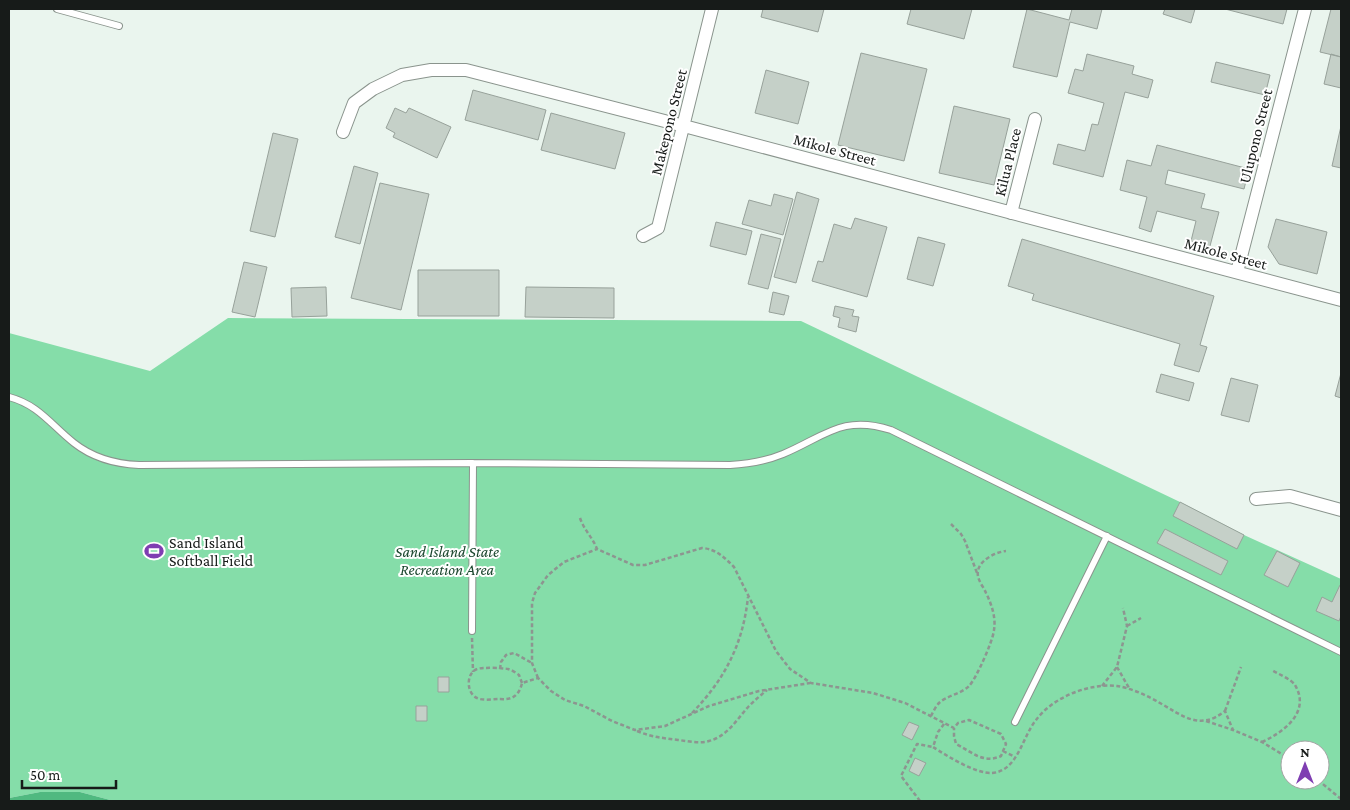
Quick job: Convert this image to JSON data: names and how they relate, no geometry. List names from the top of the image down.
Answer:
{
  "streets": {
    "street": [
      "Makepono Street",
      "Ulupono Street",
      "Mikole Street",
      "Kilua Place"
    ]
  },
  "crossings": [
    ["Makepono Street", "Mikole Street"],
    ["Ulupono Street", "Mikole Street"],
    ["Mikole Street", "Kilua Place"]
  ],
  "parks": ["Sand Island State Recreation Area"],
  "places": {
    "sports": ["Sand Island Softball Field"]
  },
  "scale_bar": "50 m",
  "north": "top"
}
